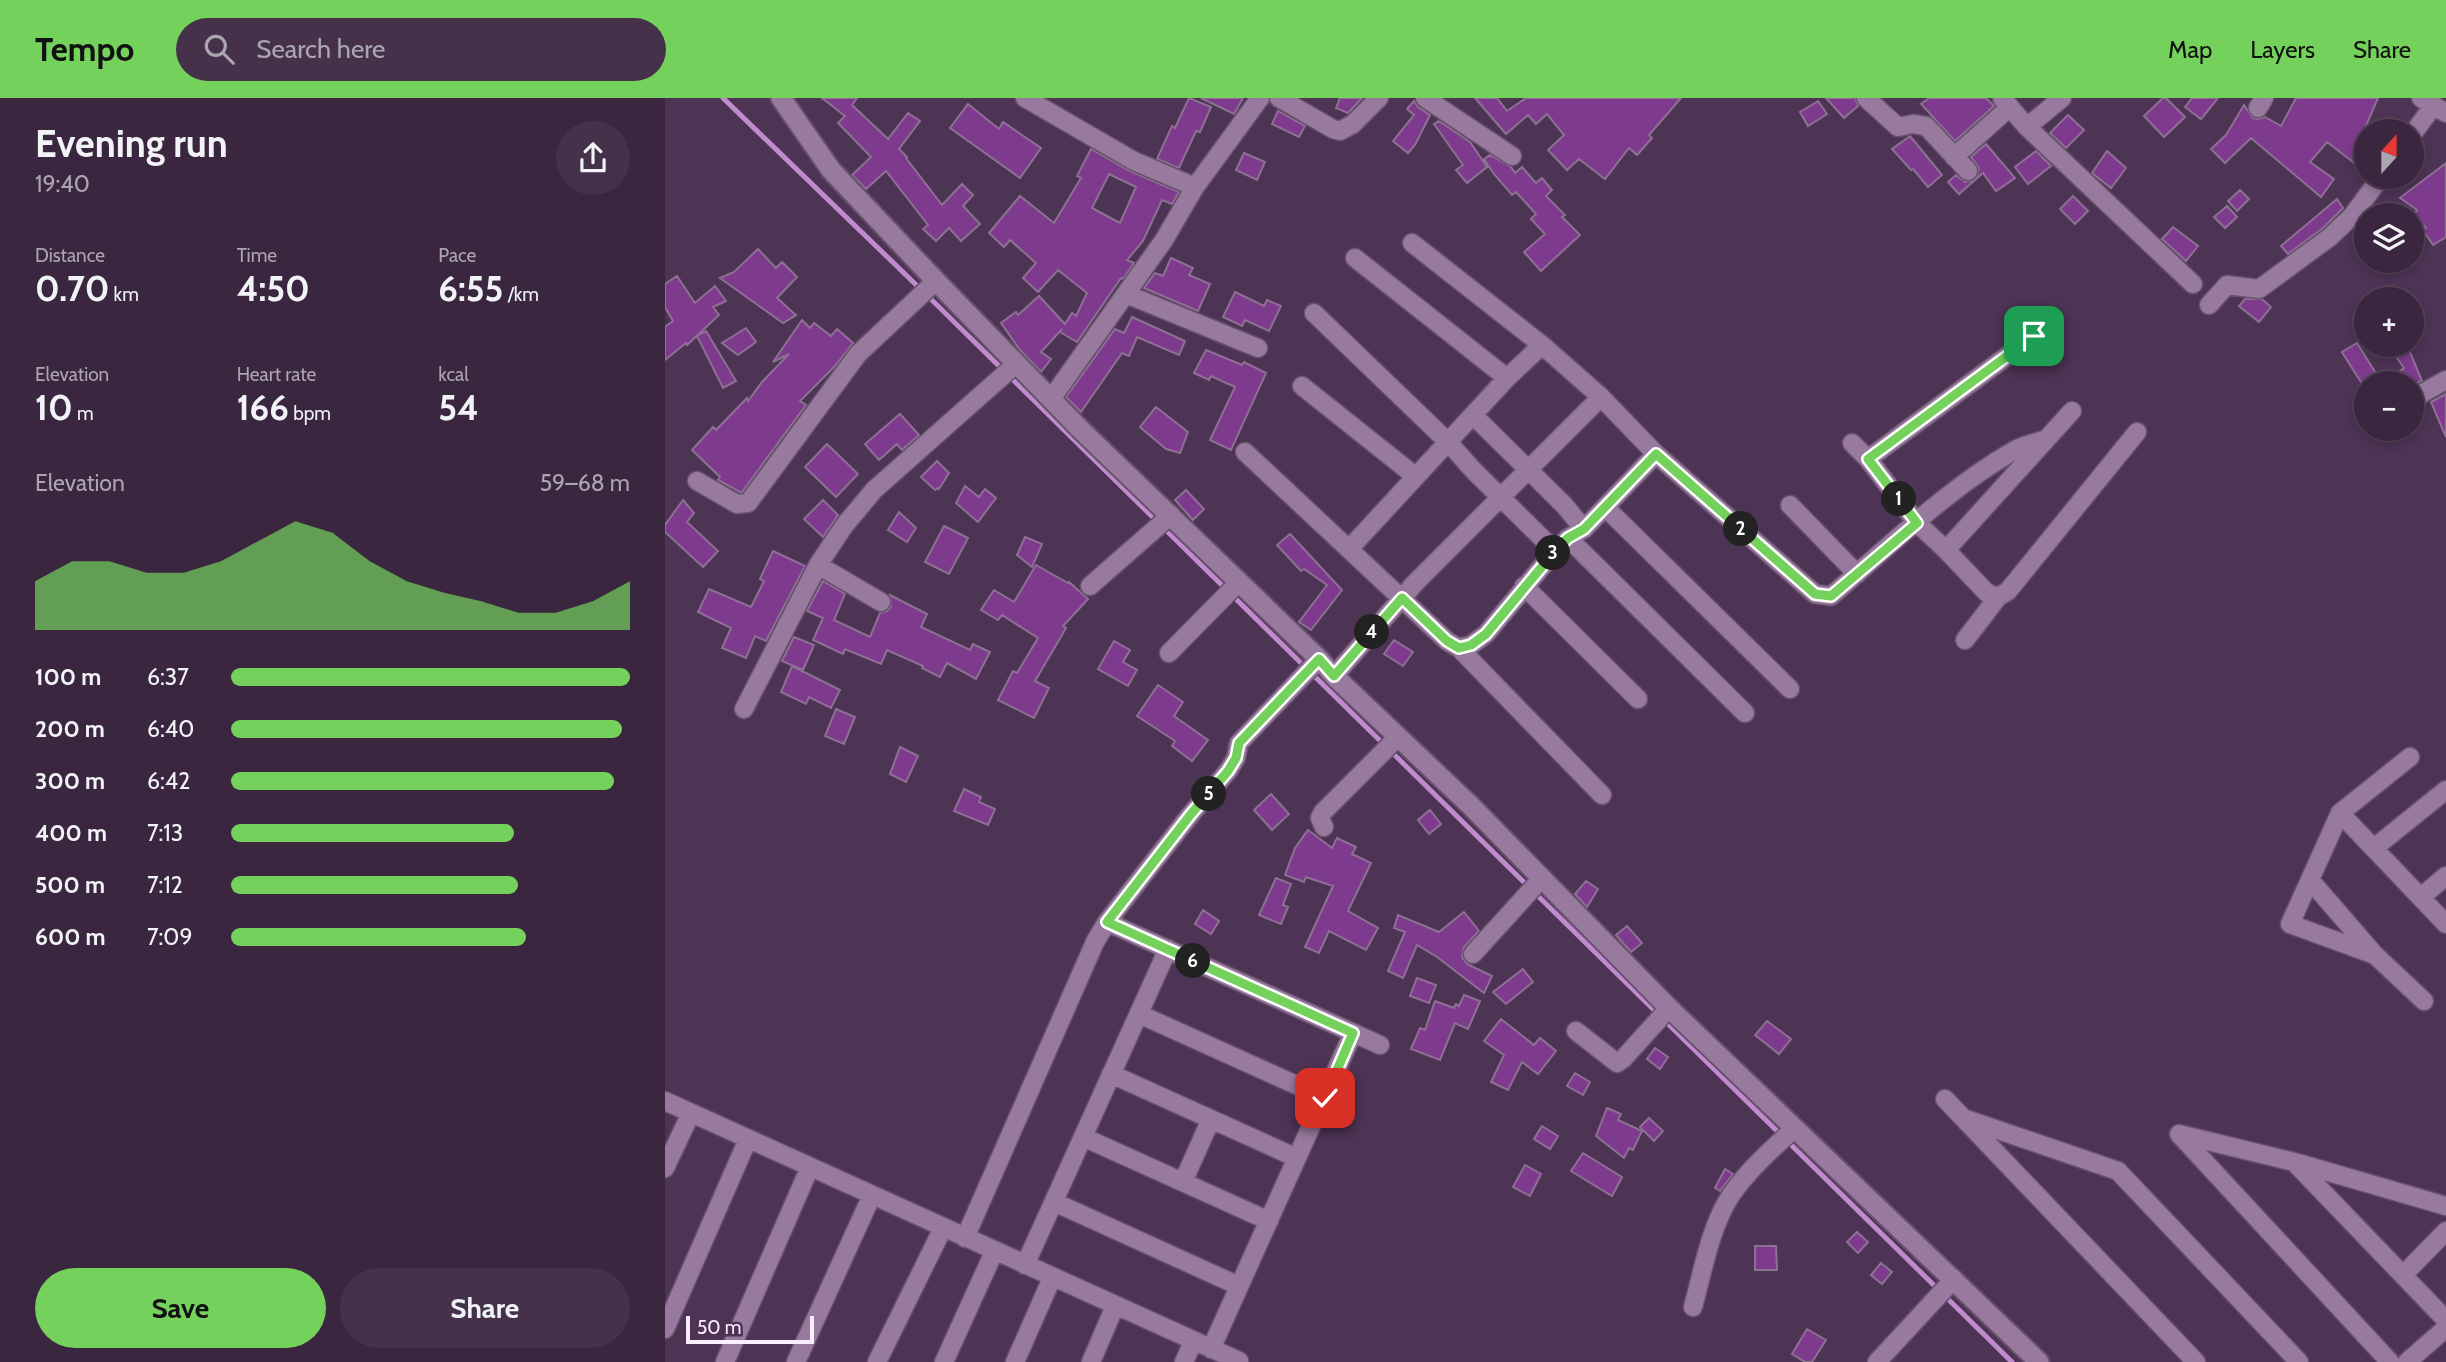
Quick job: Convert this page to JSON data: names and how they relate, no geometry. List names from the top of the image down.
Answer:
{
  "scale_bar": "50 m",
  "north": "top",
  "page": {
    "header": "Tempo",
    "search": "Search here",
    "nav": ["Map", "Layers", "Share"],
    "heading": ["Evening run", "19:40"],
    "map_buttons": ["+", "−"],
    "stats": [
      ["Distance", "0.70 km"],
      ["Time", "4:50"],
      ["Pace", "6:55 /km"],
      ["Elevation", "10 m"],
      ["Heart rate", "166 bpm"],
      ["kcal", "54"]
    ],
    "chart": ["Elevation", "59–68 m"],
    "pins": [
      "1",
      "2",
      "3",
      "4",
      "5",
      "6"
    ],
    "list": [
      {
        "name": "100 m",
        "note": "6:37"
      },
      {
        "name": "200 m",
        "note": "6:40"
      },
      {
        "name": "300 m",
        "note": "6:42"
      },
      {
        "name": "400 m",
        "note": "7:13"
      },
      {
        "name": "500 m",
        "note": "7:12"
      },
      {
        "name": "600 m",
        "note": "7:09"
      }
    ],
    "buttons": ["Save", "Share"],
    "scale": "50 m"
  }
}
